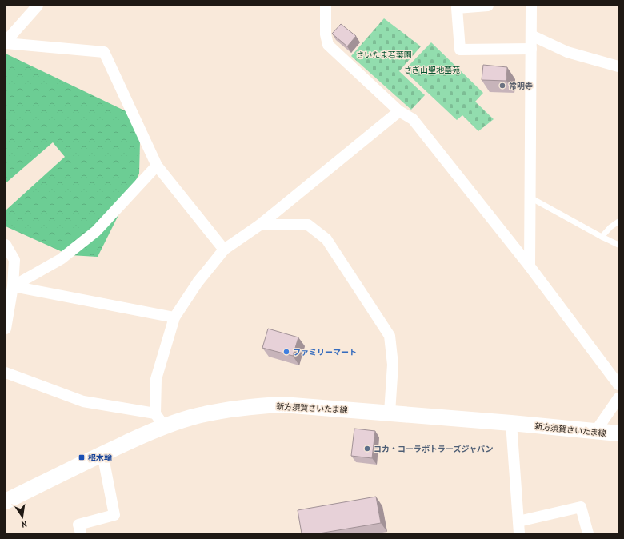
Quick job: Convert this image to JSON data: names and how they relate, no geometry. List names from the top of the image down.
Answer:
{
  "streets": {
    "main road": ["新方須賀さいたま線"]
  },
  "parks": ["さいたま若葉園", "さぎ山聖地墓苑"],
  "places": {
    "other": ["常明寺", "ファミリーマート", "コカ・コーラボトラーズジャパン"],
    "transit": ["根木輪"]
  },
  "north": "bottom"
}
